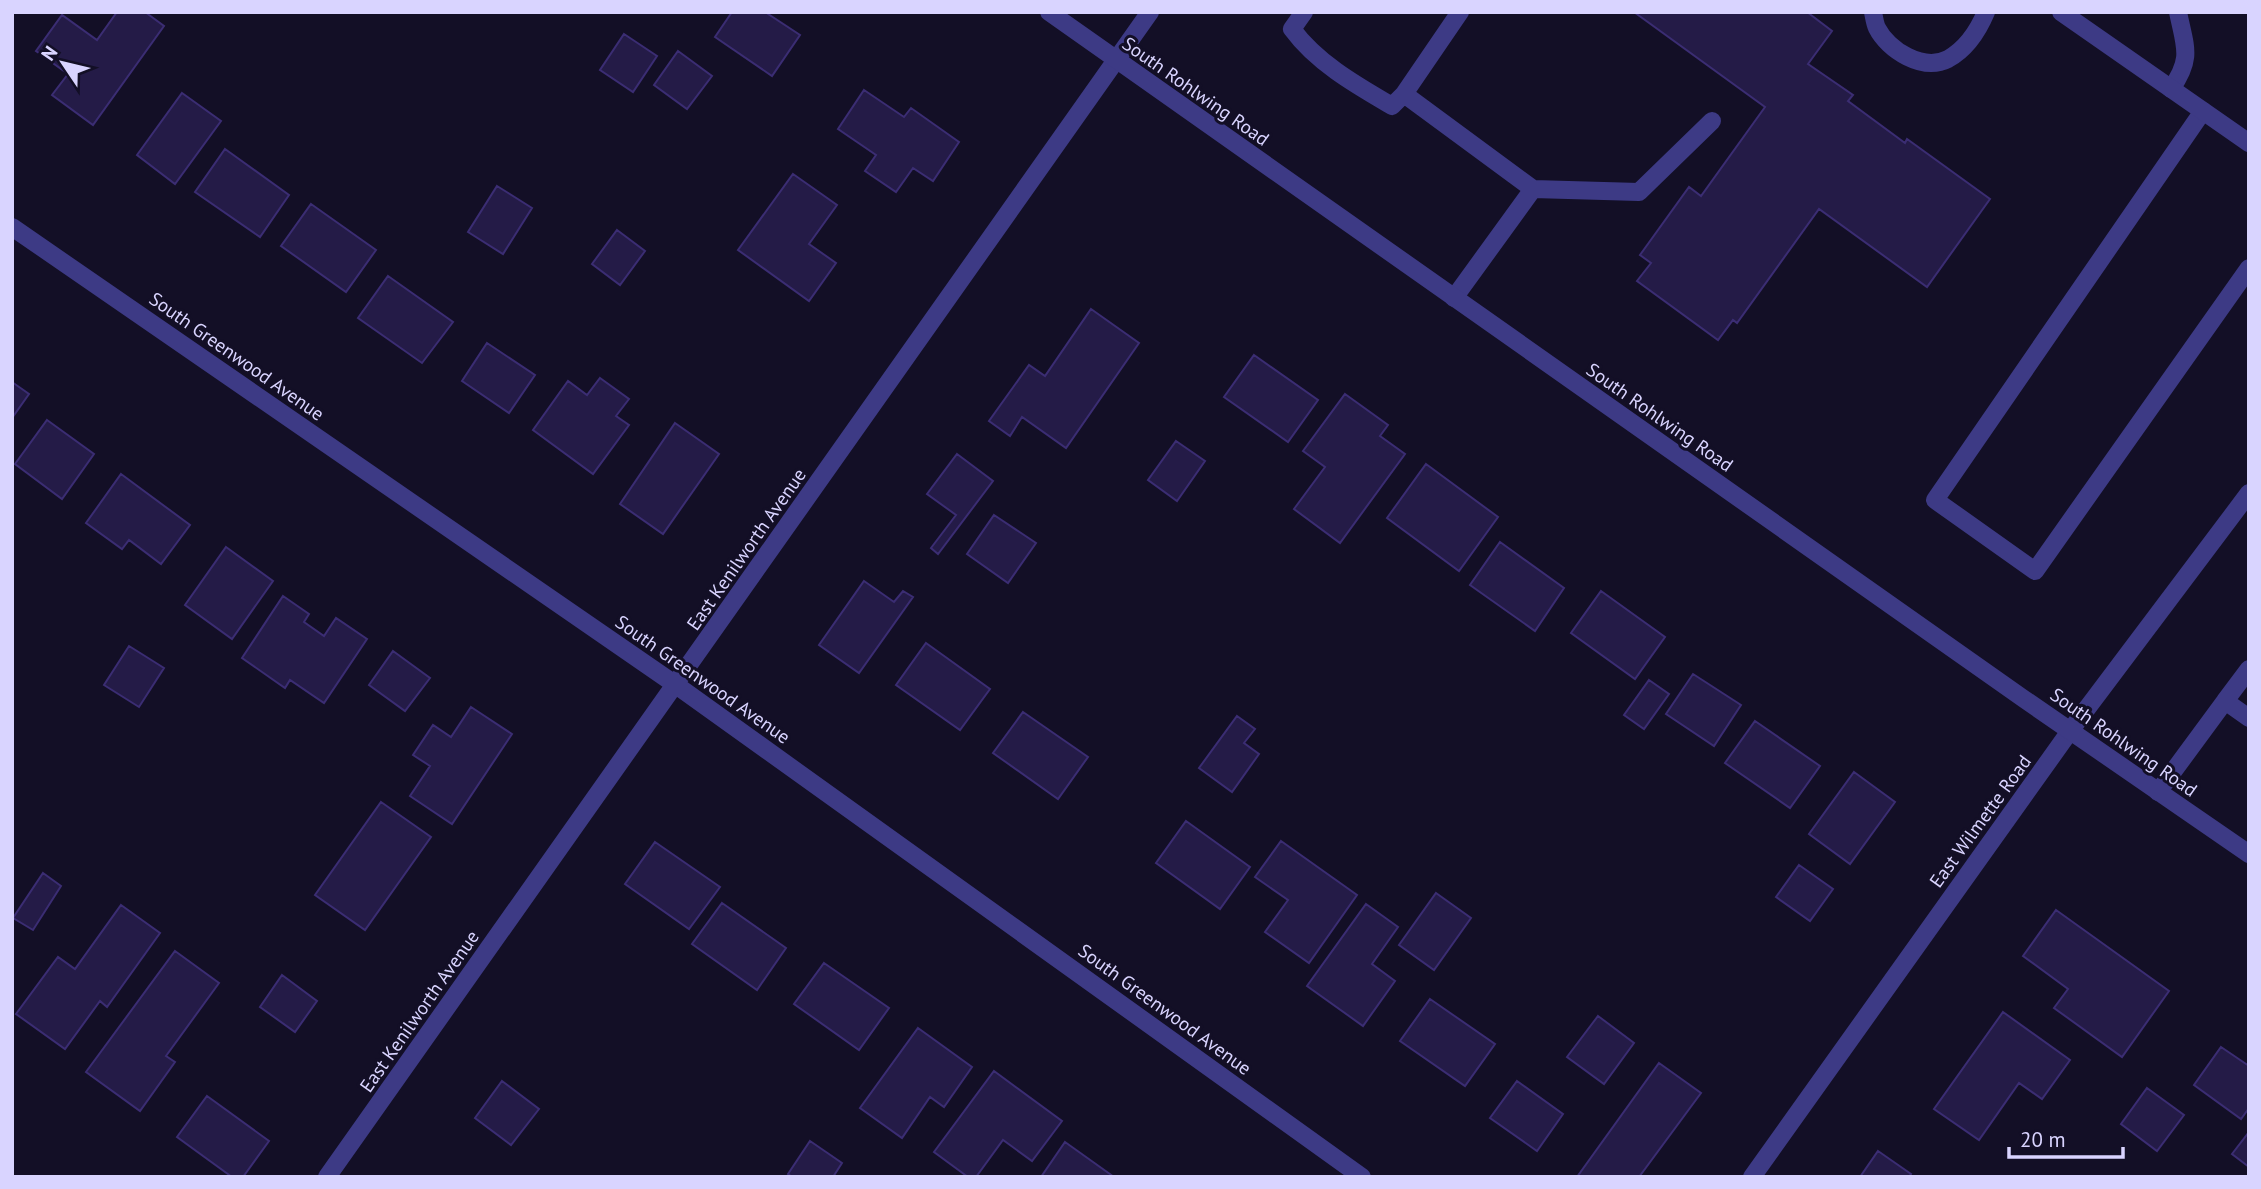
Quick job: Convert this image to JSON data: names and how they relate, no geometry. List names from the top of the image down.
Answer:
{
  "streets": {
    "street": [
      "South Rohlwing Road",
      "South Greenwood Avenue",
      "East Kenilworth Avenue",
      "East Wilmette Road"
    ]
  },
  "crossings": [
    ["South Rohlwing Road", "East Kenilworth Avenue"],
    ["South Rohlwing Road", "East Wilmette Road"],
    ["South Greenwood Avenue", "East Kenilworth Avenue"]
  ],
  "scale_bar": "20 m",
  "north": "top left"
}
